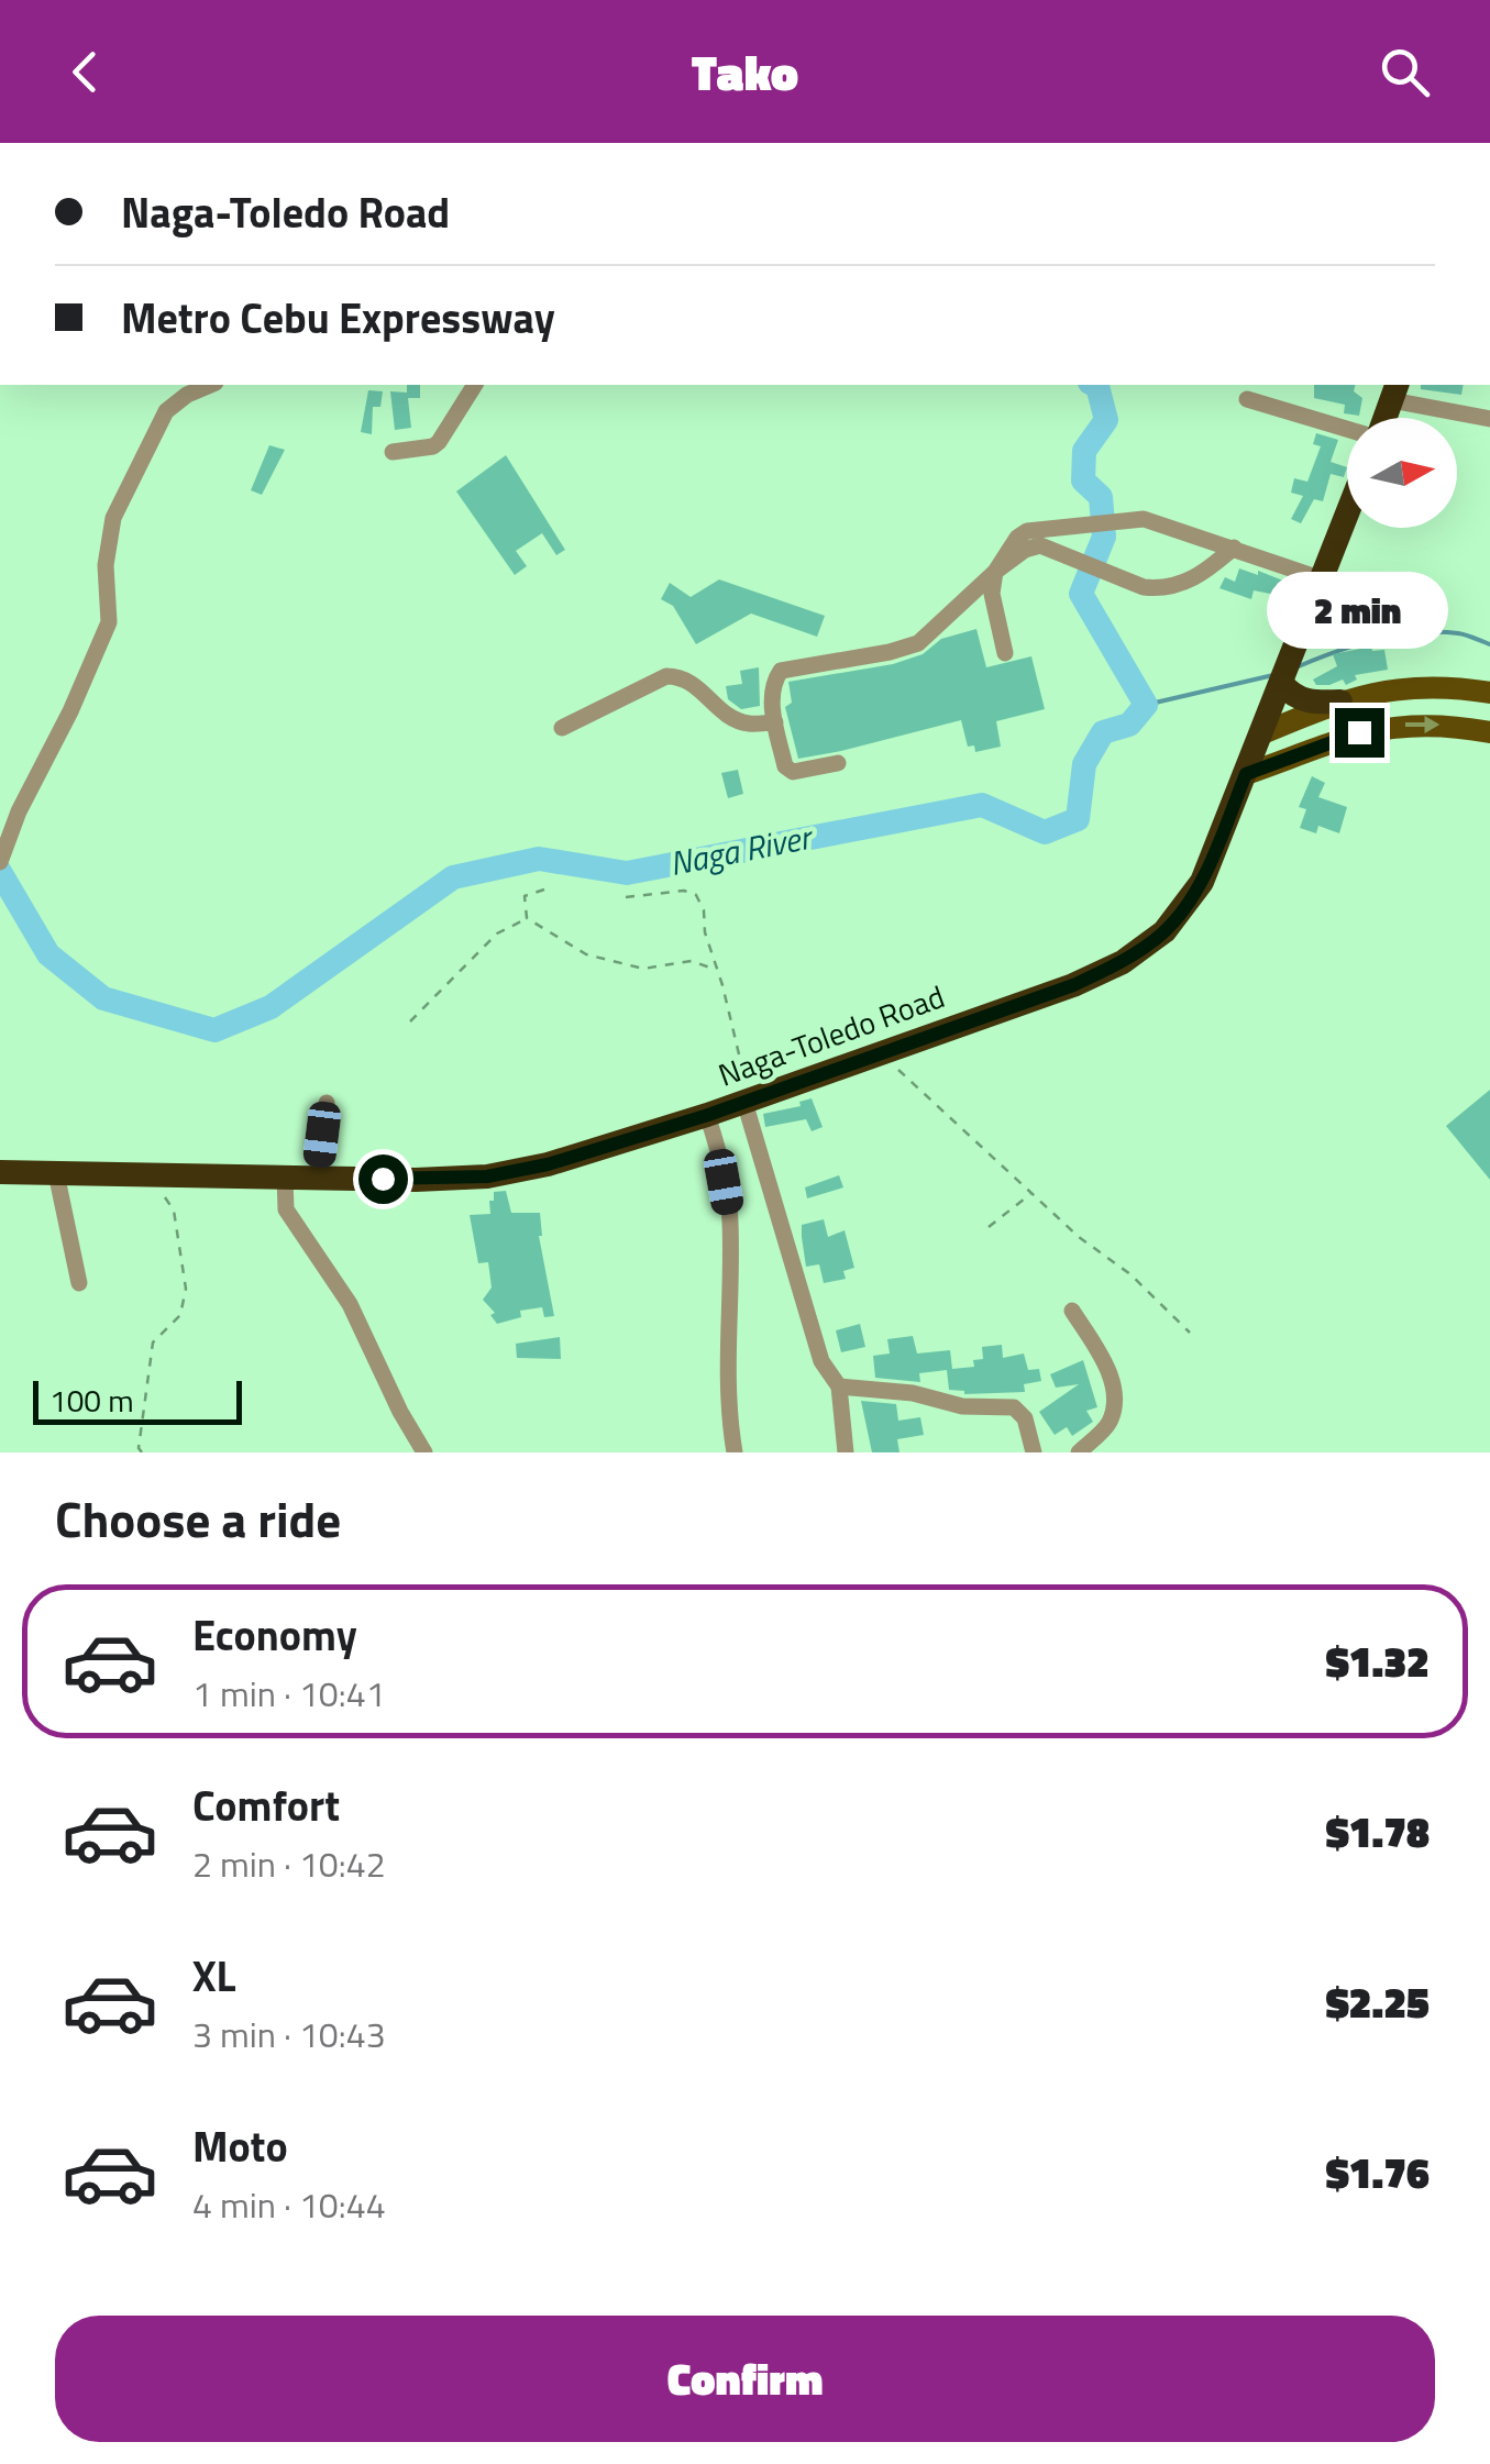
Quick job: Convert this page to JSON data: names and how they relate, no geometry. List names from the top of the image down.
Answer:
{
  "streets": {
    "highway": ["Naga-Toledo Road"]
  },
  "water": ["Naga River"],
  "scale_bar": "100 m",
  "north": "right",
  "page": {
    "header": "Tako",
    "banner": ["Naga-Toledo Road", "Metro Cebu Expressway"],
    "bubble": "2 min",
    "scale": "100 m",
    "heading": "Choose a ride",
    "list": [
      {
        "name": "Economy",
        "note": "1 min · 10:41",
        "value": "$1.32"
      },
      {
        "name": "Comfort",
        "note": "2 min · 10:42",
        "value": "$1.78"
      },
      {
        "name": "XL",
        "note": "3 min · 10:43",
        "value": "$2.25"
      },
      {
        "name": "Moto",
        "note": "4 min · 10:44",
        "value": "$1.76"
      }
    ],
    "buttons": "Confirm"
  }
}
